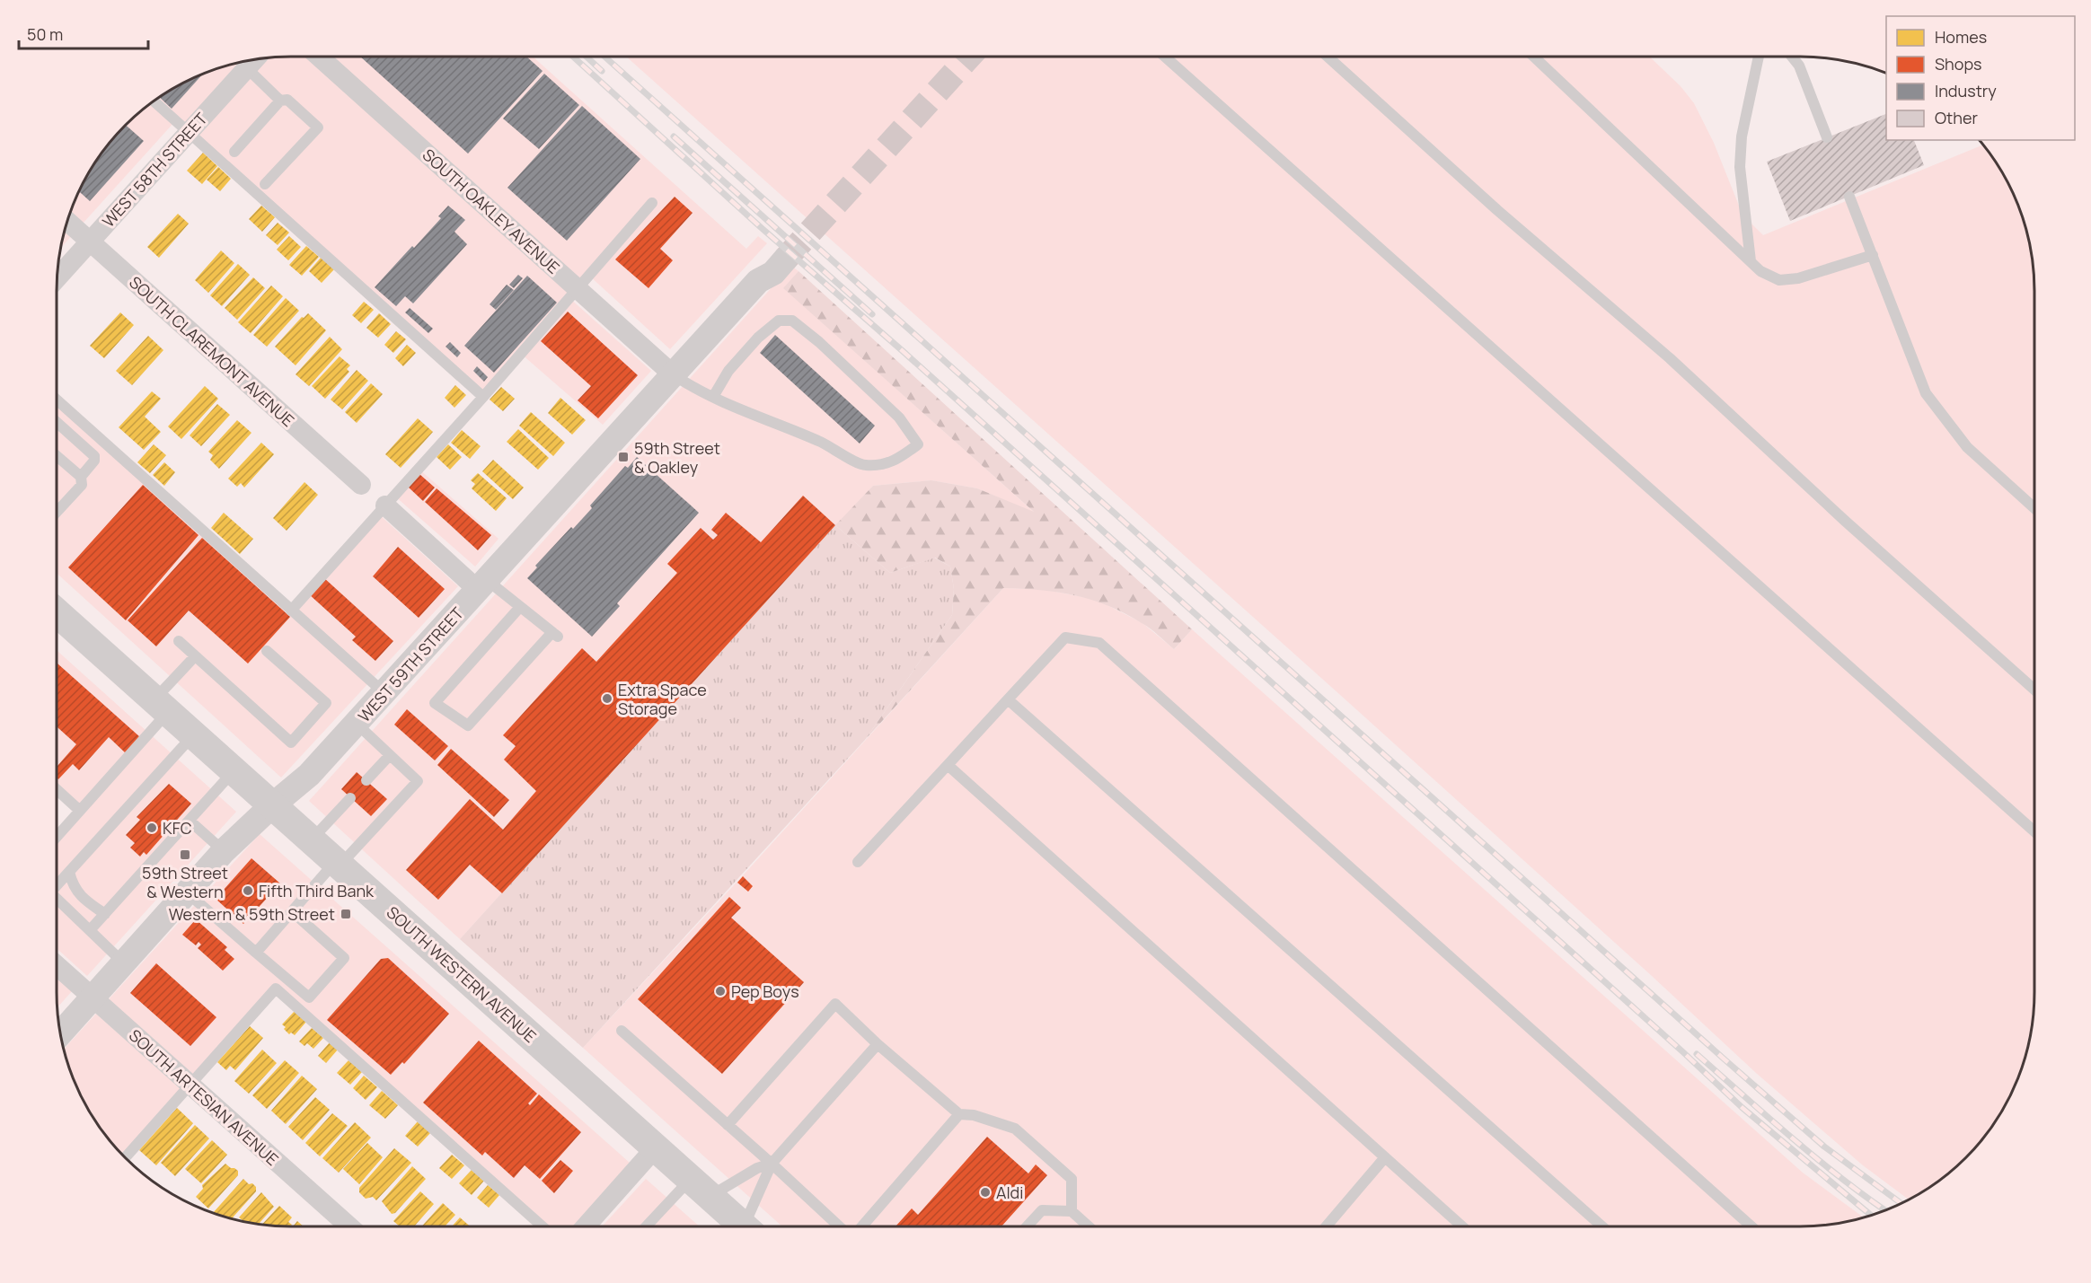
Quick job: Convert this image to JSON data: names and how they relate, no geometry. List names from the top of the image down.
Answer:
{
  "streets": {
    "main road": ["SOUTH WESTERN AVENUE"],
    "street": [
      "WEST 58TH STREET",
      "SOUTH OAKLEY AVENUE",
      "SOUTH CLAREMONT AVENUE",
      "WEST 59TH STREET",
      "SOUTH ARTESIAN AVENUE"
    ]
  },
  "crossings": [
    ["WEST 58TH STREET", "SOUTH CLAREMONT AVENUE"],
    ["SOUTH OAKLEY AVENUE", "WEST 59TH STREET"],
    ["WEST 59TH STREET", "SOUTH WESTERN AVENUE"],
    ["WEST 59TH STREET", "SOUTH ARTESIAN AVENUE"]
  ],
  "places": {
    "transit": ["59th Street & Oakley", "59th Street & Western", "Western & 59th Street"],
    "other": [
      "Extra Space Storage",
      "KFC",
      "Fifth Third Bank",
      "Pep Boys",
      "Aldi"
    ]
  },
  "legend": [
    "Homes",
    "Shops",
    "Industry",
    "Other"
  ],
  "scale_bar": "50 m"
}
